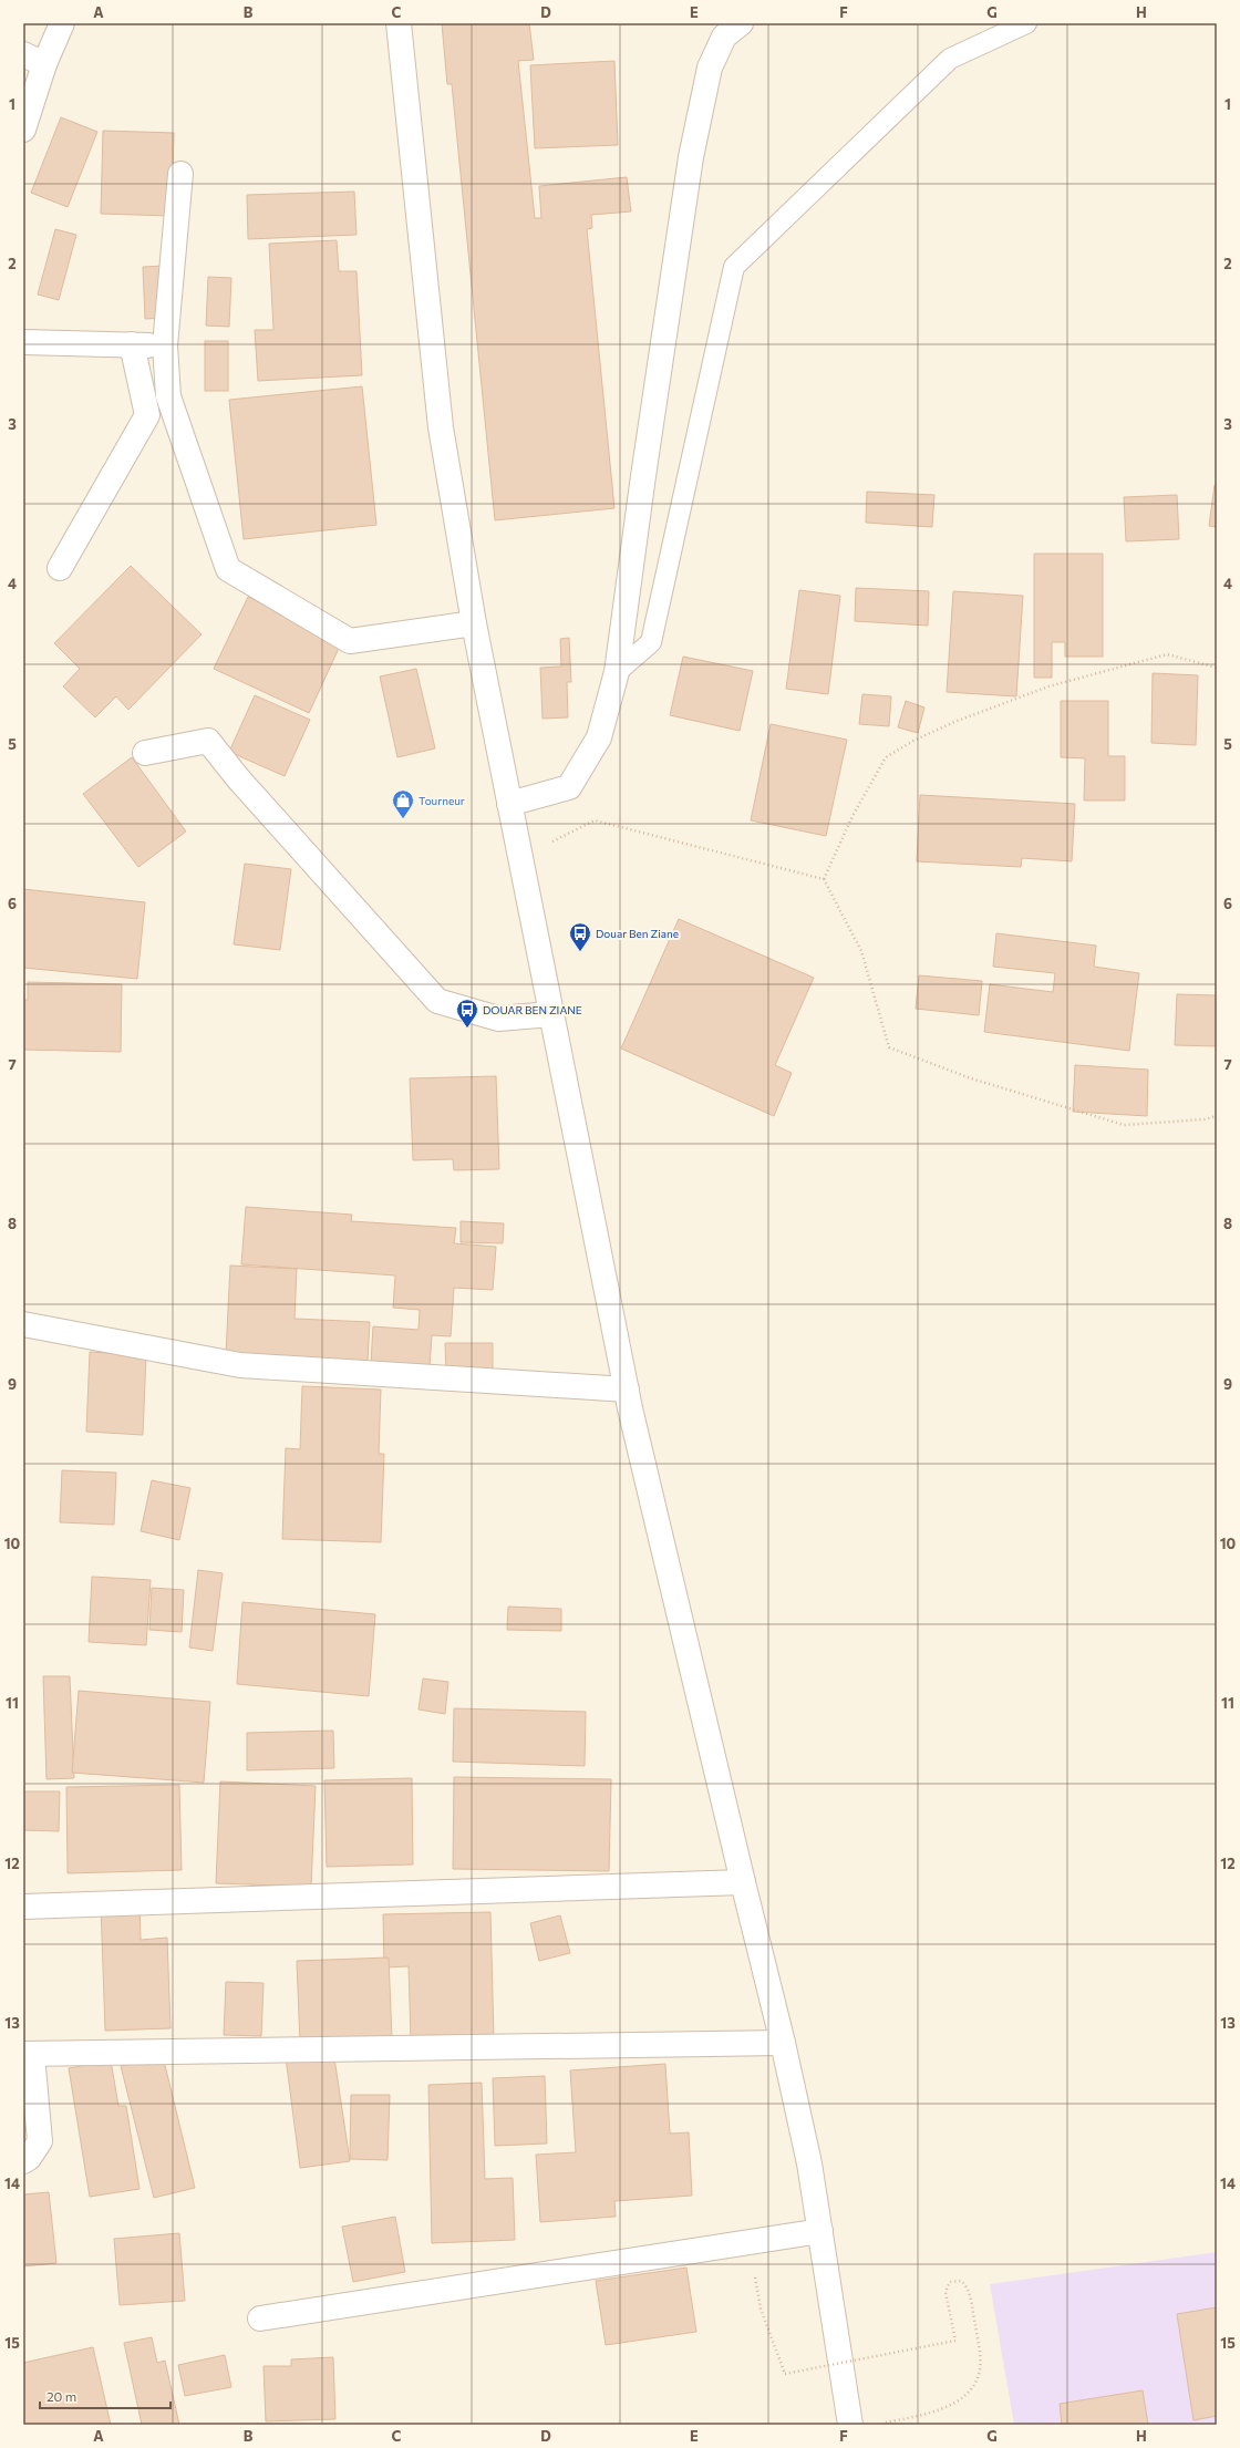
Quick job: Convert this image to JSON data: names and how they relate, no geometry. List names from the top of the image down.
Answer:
{
  "places": {
    "shop": ["Tourneur"],
    "bus stop": ["Douar Ben Ziane", "DOUAR BEN ZIANE"]
  },
  "scale_bar": "20 m",
  "grid": {
    "columns": [
      "A",
      "B",
      "C",
      "D",
      "E",
      "F",
      "G",
      "H"
    ],
    "rows": [
      "1",
      "2",
      "3",
      "4",
      "5",
      "6",
      "7",
      "8",
      "9",
      "10",
      "11",
      "12",
      "13",
      "14",
      "15"
    ]
  }
}
